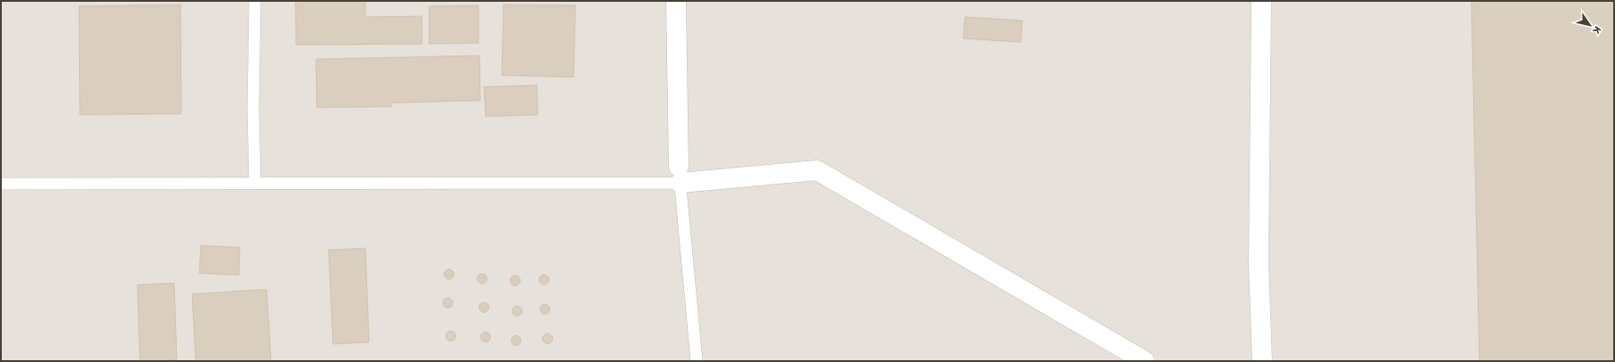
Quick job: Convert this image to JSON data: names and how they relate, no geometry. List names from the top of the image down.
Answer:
{
  "north": "bottom right"
}
